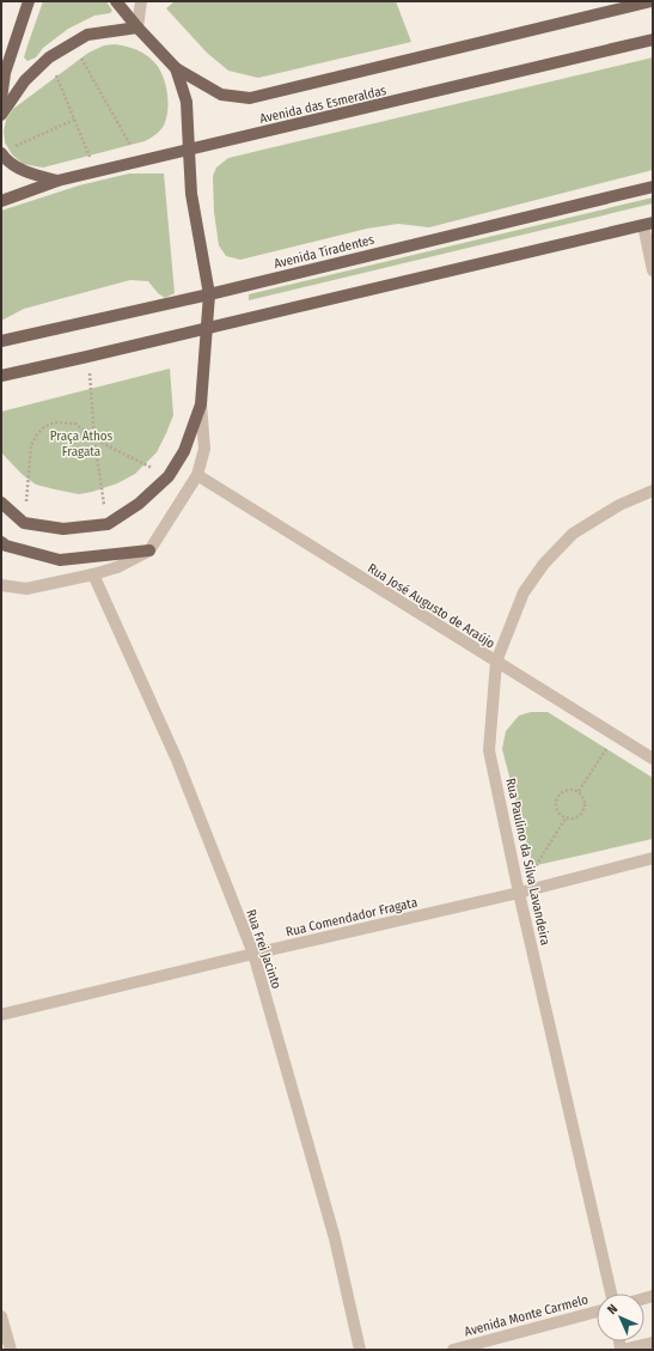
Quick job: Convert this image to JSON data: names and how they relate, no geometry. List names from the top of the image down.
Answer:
{
  "streets": {
    "main road": ["Avenida das Esmeraldas", "Avenida Tiradentes"],
    "street": [
      "Rua José Augusto de Araújo",
      "Rua Paulino da Silva Lavandeira",
      "Rua Comendador Fragata",
      "Rua Frei Jacinto",
      "Avenida Monte Carmelo"
    ]
  },
  "crossings": [
    ["Rua José Augusto de Araújo", "Rua Paulino da Silva Lavandeira"],
    ["Rua Paulino da Silva Lavandeira", "Rua Comendador Fragata"],
    ["Rua Comendador Fragata", "Rua Frei Jacinto"]
  ],
  "parks": ["Praça Athos Fragata"],
  "north": "top left"
}
